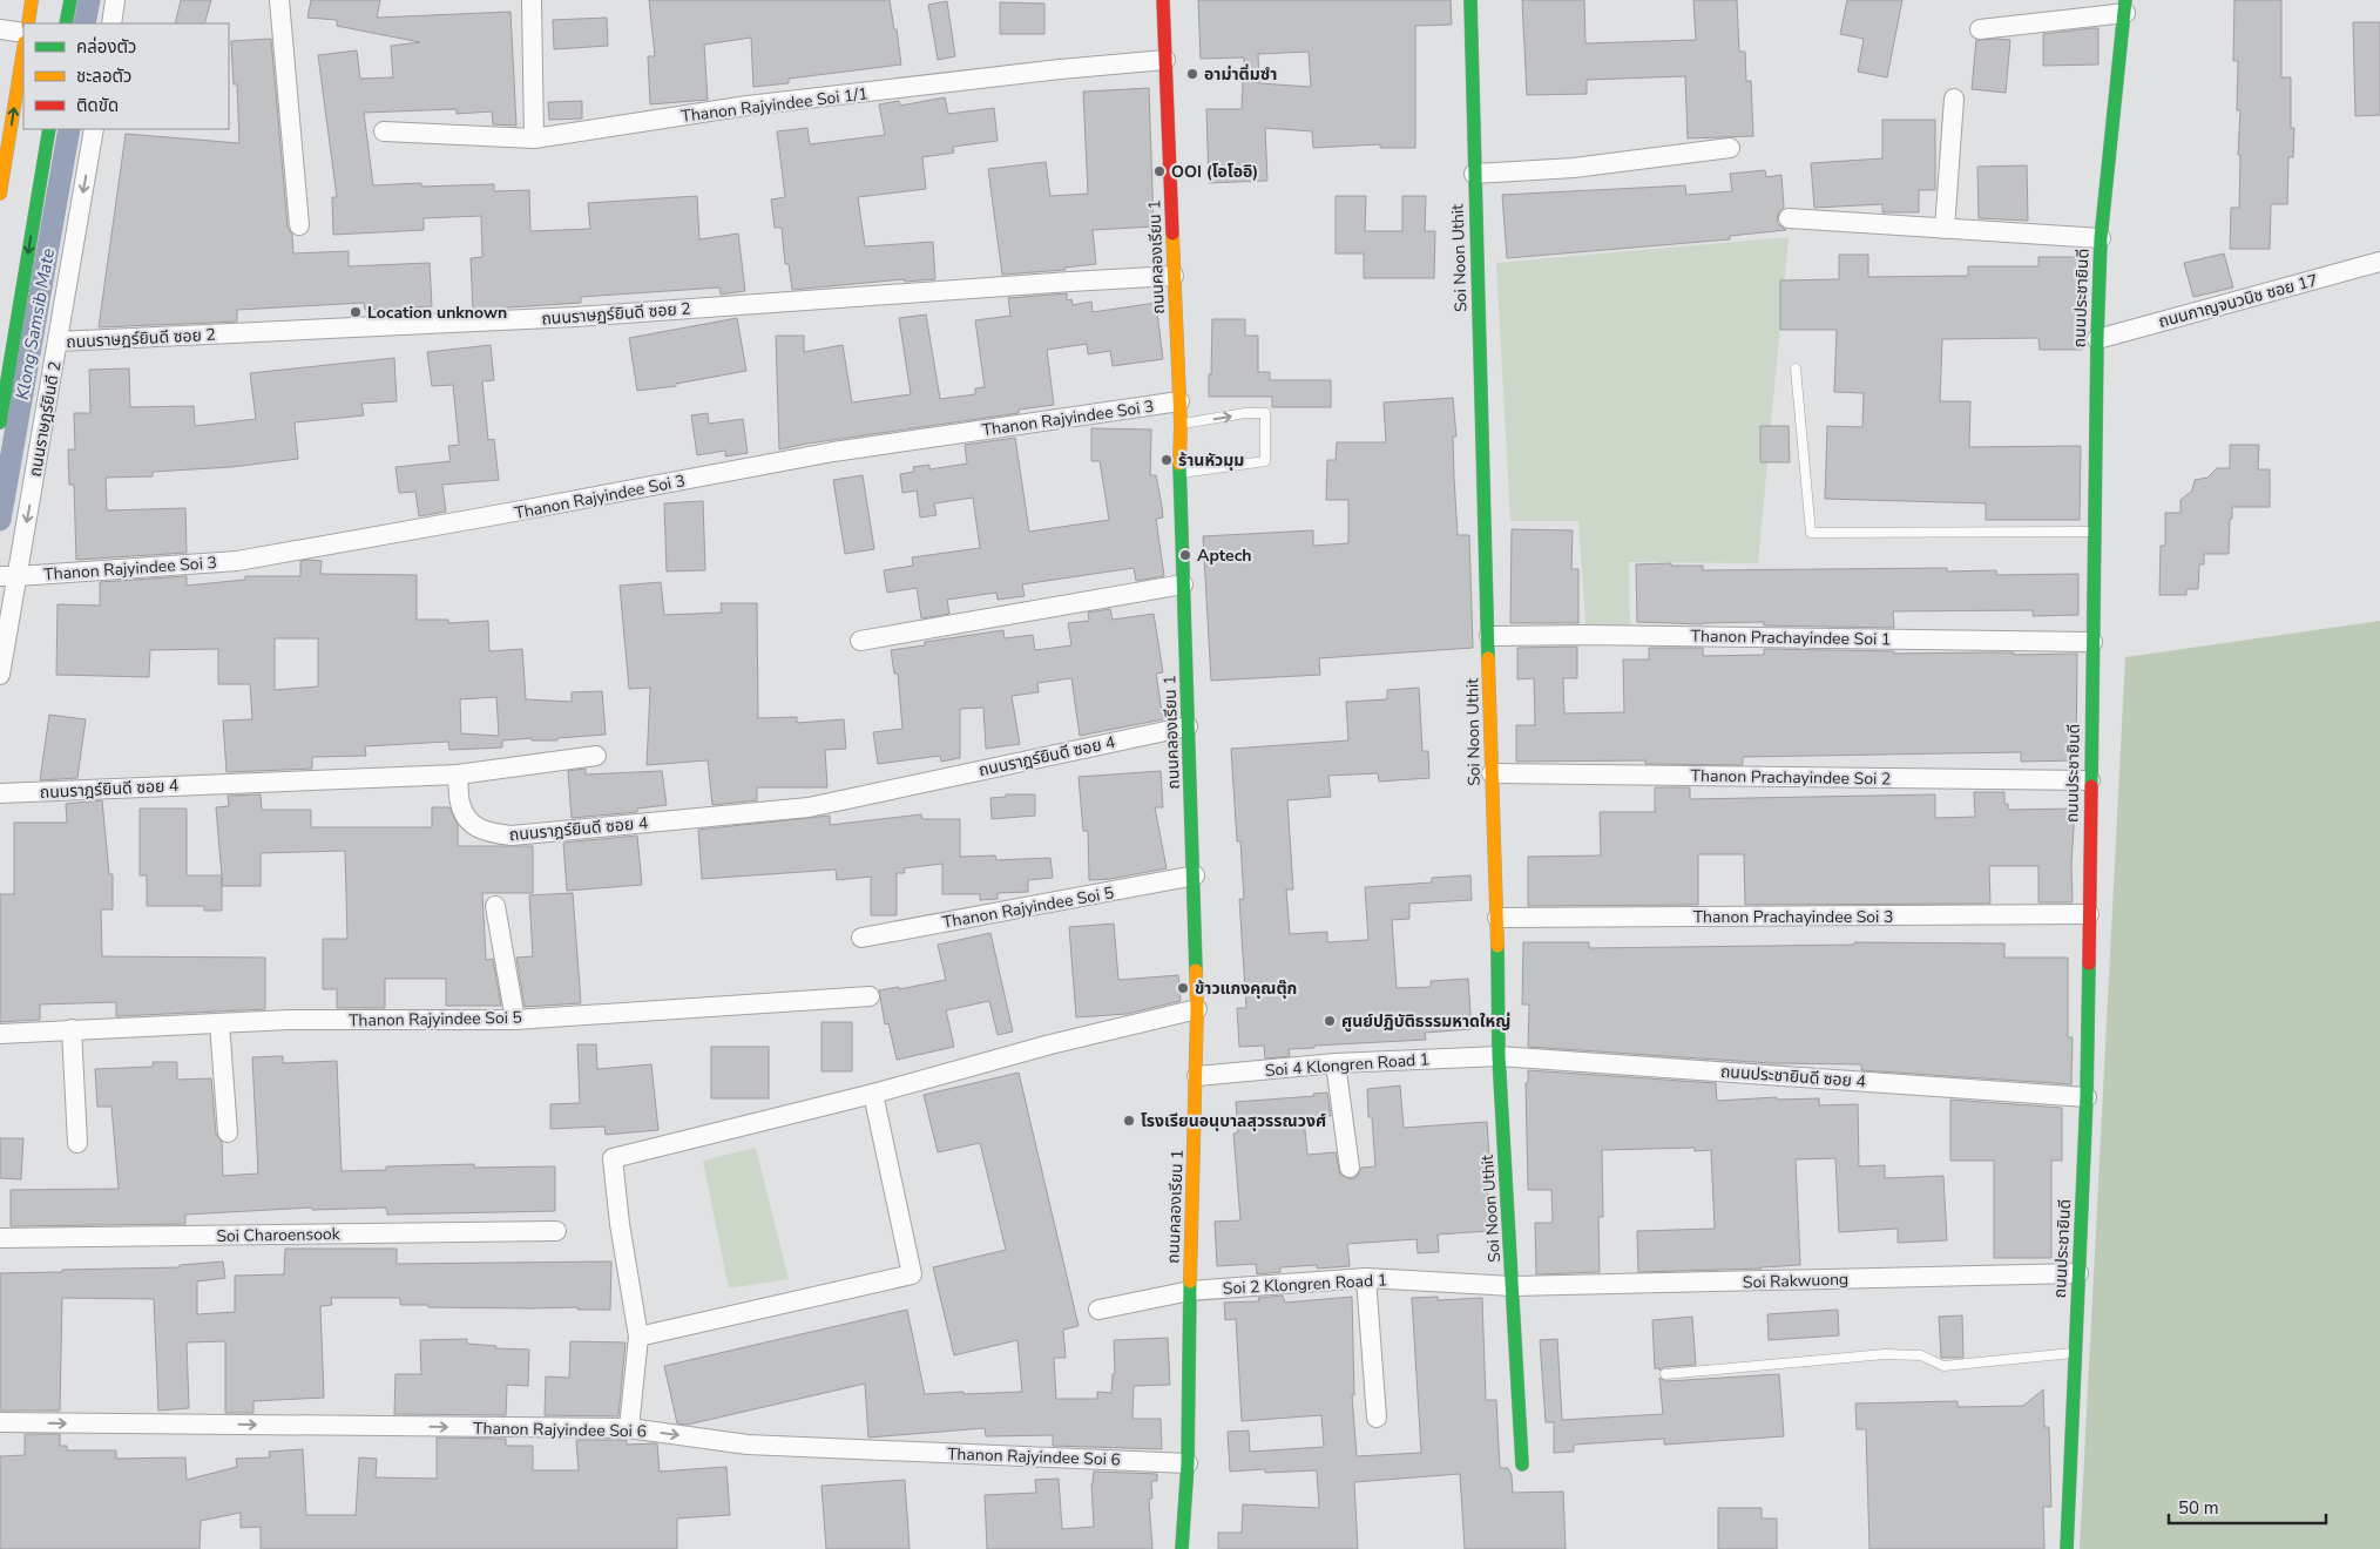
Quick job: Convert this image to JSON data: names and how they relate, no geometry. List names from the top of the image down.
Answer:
{
  "streets": {
    "street": [
      "Thanon Rajyindee Soi 1/1",
      "ถนนคลองเรียน 1",
      "Soi Noon Uthit",
      "ถนนประชายินดี",
      "ถนนกาญจนวนิช ซอย 17",
      "ถนนราษฏร์ยินดี ซอย 2",
      "Thanon Rajyindee Soi 3",
      "ถนนราษฎร์ยินดี 2",
      "Thanon Prachayindee Soi 1",
      "ถนนราฎร์ยินดี ซอย 4",
      "Thanon Prachayindee Soi 2",
      "Thanon Rajyindee Soi 5",
      "Thanon Prachayindee Soi 3",
      "Soi 4 Klongren Road 1",
      "ถนนประชายินดี ซอย 4",
      "Soi Charoensook",
      "Soi Rakwuong",
      "Soi 2 Klongren Road 1",
      "Thanon Rajyindee Soi 6"
    ]
  },
  "crossings": [
    ["Thanon Rajyindee Soi 1/1", "ถนนคลองเรียน 1"],
    ["ถนนคลองเรียน 1", "ถนนราษฏร์ยินดี ซอย 2"],
    ["ถนนคลองเรียน 1", "Thanon Rajyindee Soi 3"],
    ["ถนนคลองเรียน 1", "ถนนราฎร์ยินดี ซอย 4"],
    ["ถนนคลองเรียน 1", "Thanon Rajyindee Soi 5"],
    ["ถนนคลองเรียน 1", "Soi 4 Klongren Road 1"],
    ["ถนนคลองเรียน 1", "Soi 2 Klongren Road 1"],
    ["ถนนคลองเรียน 1", "Thanon Rajyindee Soi 6"],
    ["Soi Noon Uthit", "Thanon Prachayindee Soi 1"],
    ["Soi Noon Uthit", "Thanon Prachayindee Soi 2"],
    ["Soi Noon Uthit", "Thanon Prachayindee Soi 3"],
    ["Soi Noon Uthit", "Soi 4 Klongren Road 1"],
    ["Soi Noon Uthit", "ถนนประชายินดี ซอย 4"],
    ["Soi Noon Uthit", "Soi Rakwuong"],
    ["Soi Noon Uthit", "Soi 2 Klongren Road 1"],
    ["ถนนประชายินดี", "ถนนกาญจนวนิช ซอย 17"],
    ["ถนนประชายินดี", "Thanon Prachayindee Soi 1"],
    ["ถนนประชายินดี", "Thanon Prachayindee Soi 2"],
    ["ถนนประชายินดี", "Thanon Prachayindee Soi 3"],
    ["ถนนประชายินดี", "ถนนประชายินดี ซอย 4"],
    ["ถนนประชายินดี", "Soi Rakwuong"],
    ["ถนนราษฏร์ยินดี ซอย 2", "ถนนราษฎร์ยินดี 2"],
    ["Thanon Rajyindee Soi 3", "ถนนราษฎร์ยินดี 2"],
    ["Soi 4 Klongren Road 1", "ถนนประชายินดี ซอย 4"],
    ["Soi Rakwuong", "Soi 2 Klongren Road 1"]
  ],
  "one_way": ["Thanon Rajyindee Soi 6"],
  "water": ["Klong Samsib Mate"],
  "places": [
    "อาม่าติ่มซำ",
    "OOI (โอโออิ)",
    "Location unknown",
    "ร้านหัวมุม",
    "Aptech",
    "ข้าวแกงคุณตุ๊ก",
    "ศูนย์ปฏิบัติธรรมหาดใหญ่",
    "โรงเรียนอนุบาลสุวรรณวงศ์"
  ],
  "legend": ["คล่องตัว", "ชะลอตัว", "ติดขัด"],
  "scale_bar": "50 m"
}
